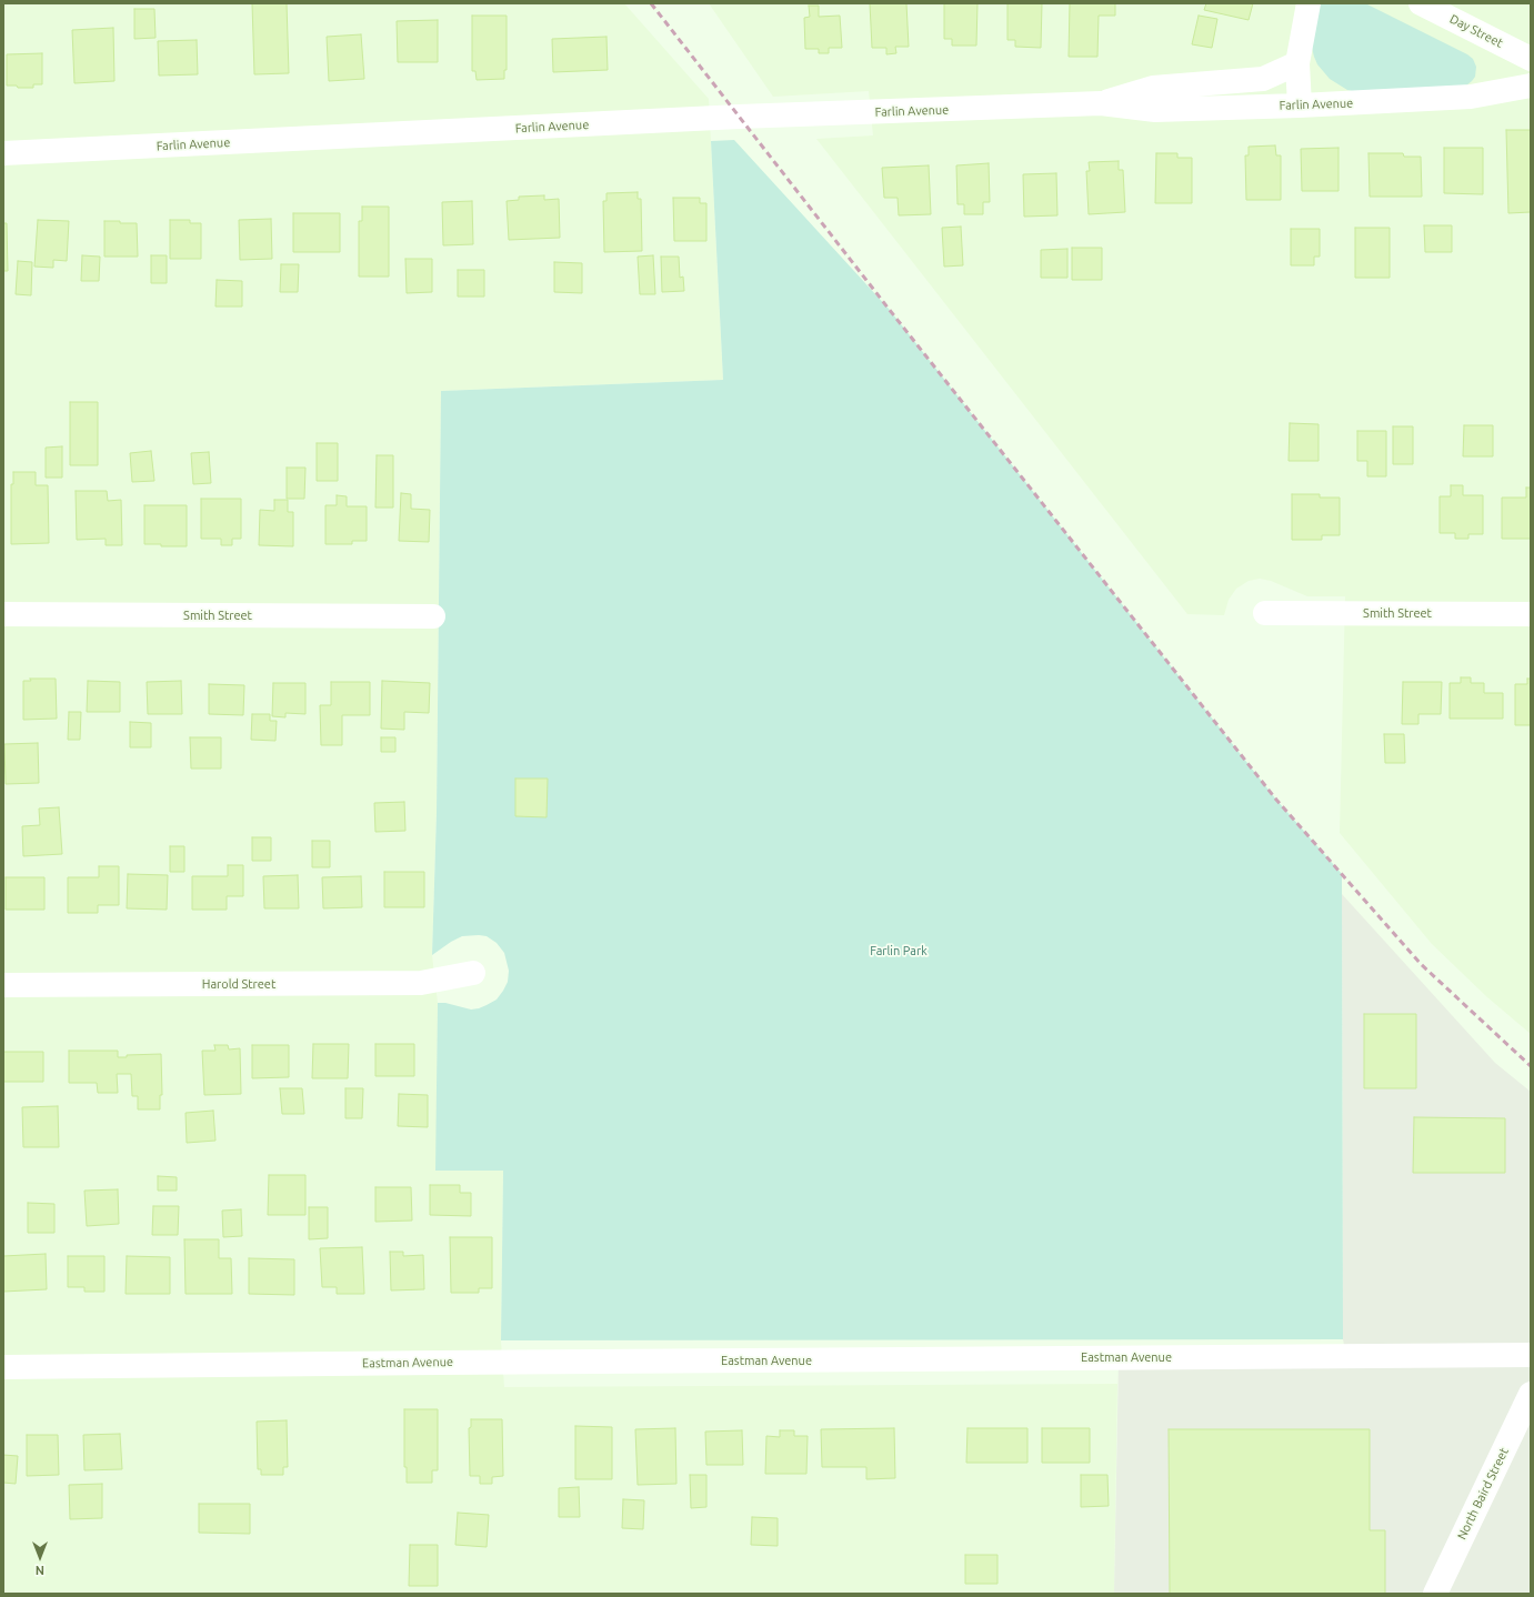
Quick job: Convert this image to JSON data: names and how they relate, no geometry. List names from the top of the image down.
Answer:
{
  "streets": {
    "street": [
      "Day Street",
      "Farlin Avenue",
      "Smith Street",
      "Harold Street",
      "Eastman Avenue",
      "North Baird Street"
    ]
  },
  "parks": ["Farlin Park"],
  "north": "bottom"
}
